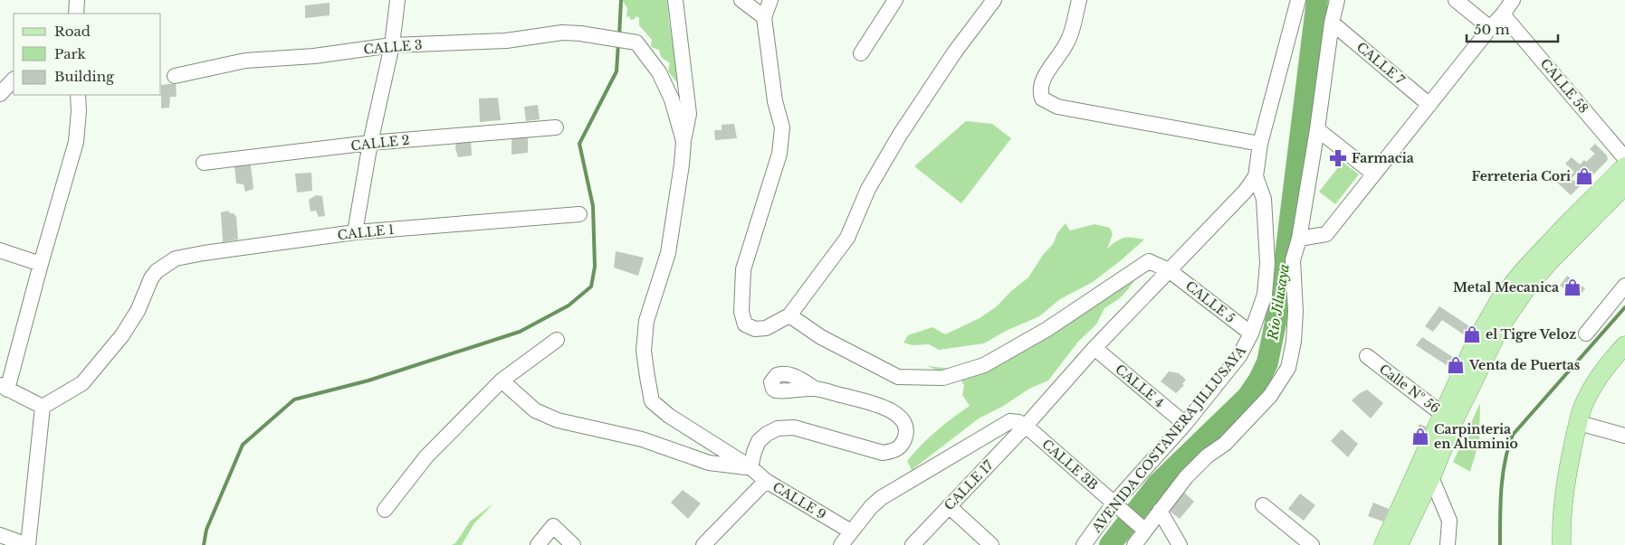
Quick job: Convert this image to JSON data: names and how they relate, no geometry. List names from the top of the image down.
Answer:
{
  "streets": {
    "street": [
      "CALLE 3",
      "CALLE 7",
      "CALLE 58",
      "CALLE 2",
      "CALLE 1",
      "CALLE 5",
      "CALLE 4",
      "Calle Nº 56",
      "AVENIDA COSTANERA JILLUSAYA",
      "CALLE 3B",
      "CALLE 17",
      "CALLE 9"
    ]
  },
  "crossings": [
    ["CALLE 3", "CALLE 9"],
    ["CALLE 5", "AVENIDA COSTANERA JILLUSAYA"],
    ["CALLE 5", "CALLE 17"],
    ["CALLE 4", "AVENIDA COSTANERA JILLUSAYA"],
    ["CALLE 4", "CALLE 17"],
    ["AVENIDA COSTANERA JILLUSAYA", "CALLE 3B"],
    ["AVENIDA COSTANERA JILLUSAYA", "CALLE 17"],
    ["CALLE 3B", "CALLE 17"]
  ],
  "water": ["Río Jilusaya"],
  "places": {
    "pharmacy": ["Farmacia"],
    "shop": [
      "Ferreteria Cori",
      "Metal Mecanica",
      "el Tigre Veloz",
      "Venta de Puertas",
      "Carpinteria en Aluminio"
    ]
  },
  "legend": ["Road", "Park", "Building"],
  "scale_bar": "50 m"
}
